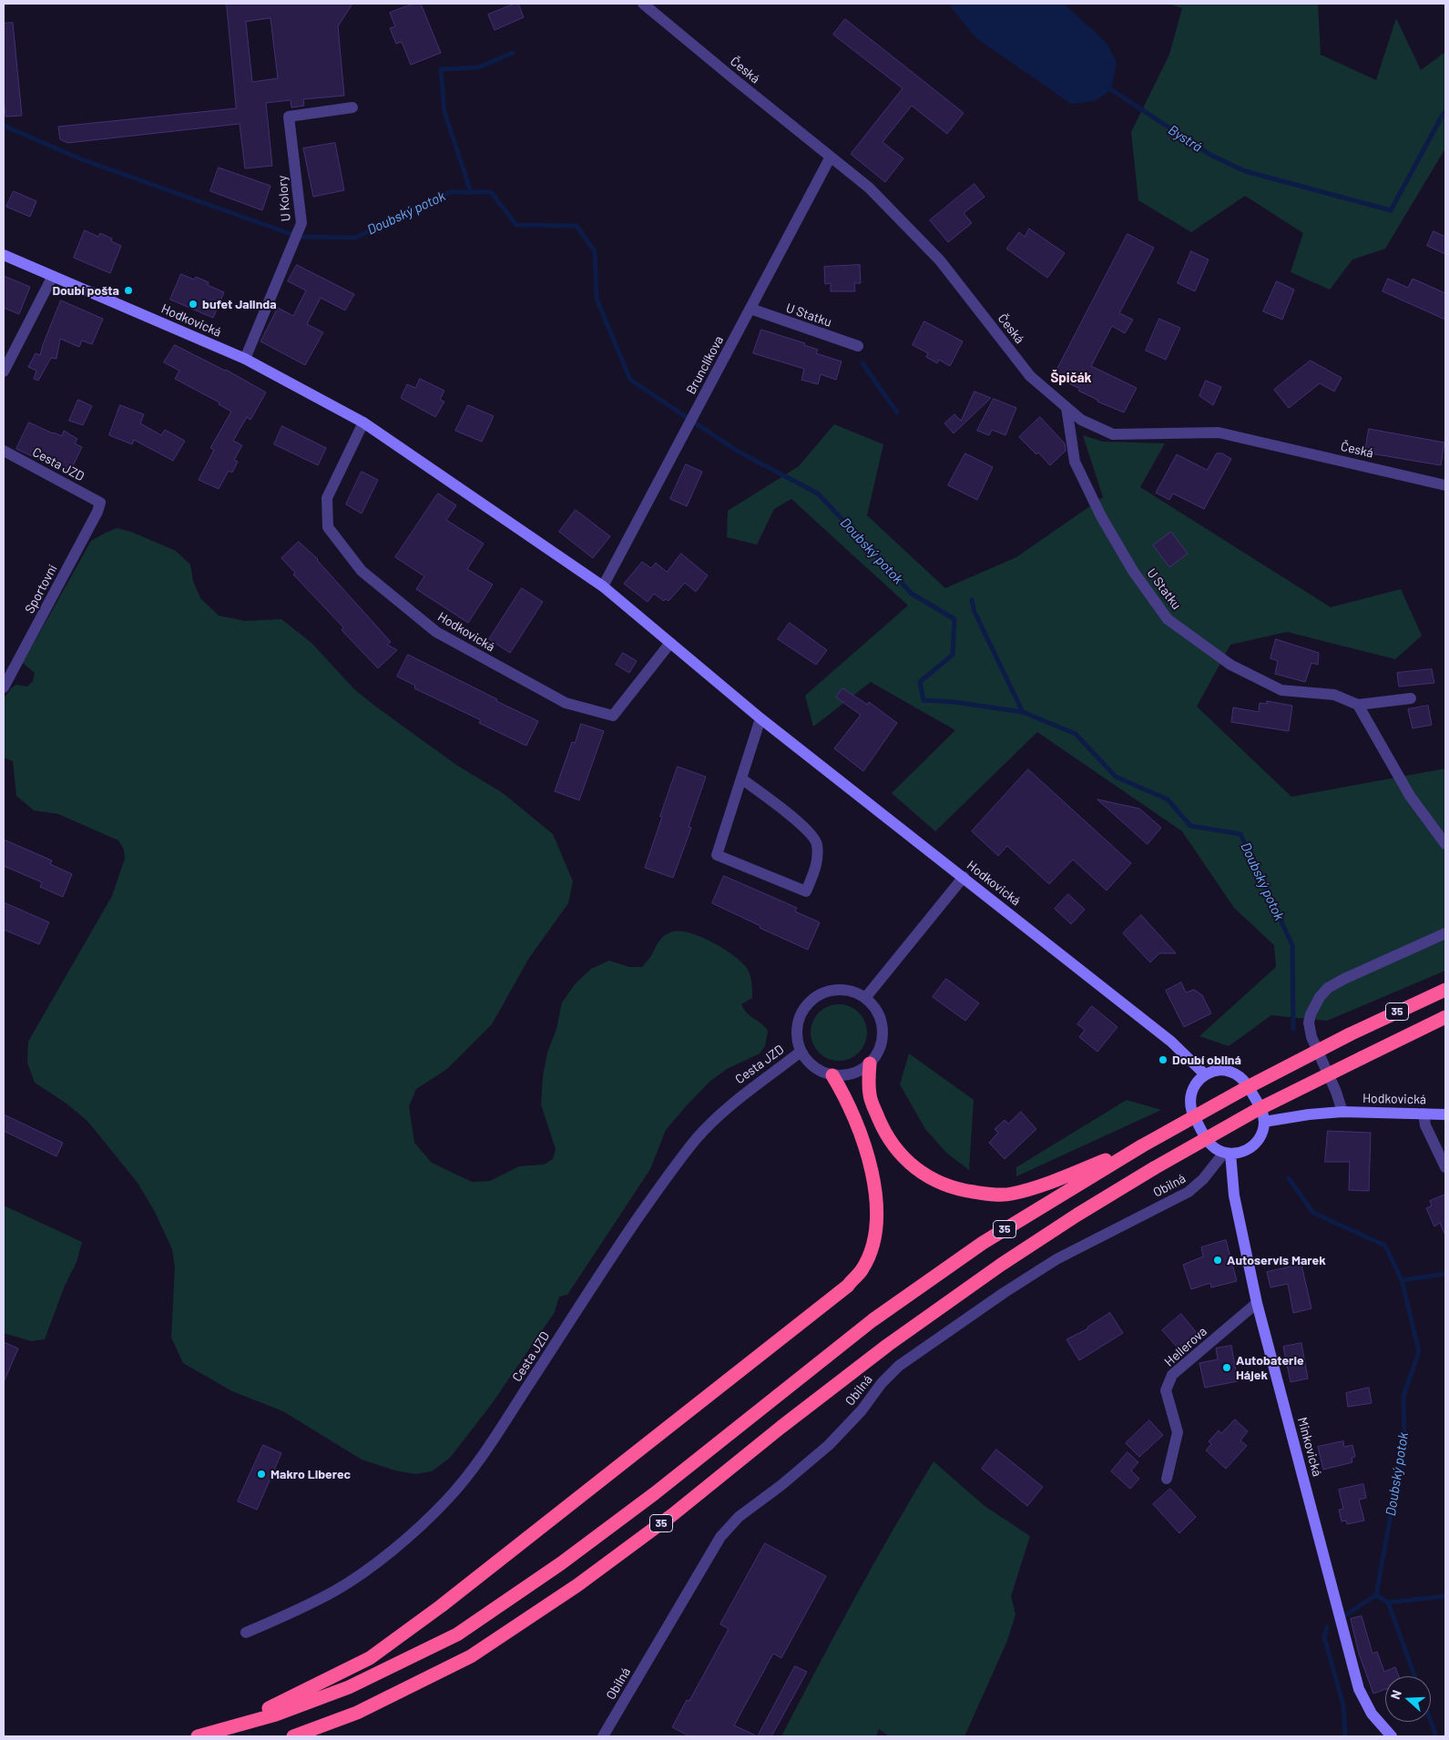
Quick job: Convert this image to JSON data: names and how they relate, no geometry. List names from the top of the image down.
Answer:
{
  "streets": {
    "highway": ["35"],
    "street": [
      "Česká",
      "U Kolory",
      "U Statku",
      "Hodkovická",
      "Brunclíkova",
      "Cesta JZD",
      "Sportovní",
      "Obilná",
      "Hellerova",
      "Minkovická"
    ]
  },
  "crossings": [
    ["Česká", "U Statku"],
    ["Česká", "Brunclíkova"],
    ["U Kolory", "Hodkovická"],
    ["U Statku", "Brunclíkova"],
    ["Hodkovická", "Brunclíkova"],
    ["Hodkovická", "Obilná"],
    ["Hodkovická", "Minkovická"],
    ["Cesta JZD", "Sportovní"],
    ["Obilná", "Minkovická"],
    ["Hellerova", "Minkovická"]
  ],
  "districts": ["Špičák"],
  "water": ["Bystrá", "Doubský potok"],
  "places": [
    "Doubí pošta",
    "bufet Jalinda",
    "Doubí obilná",
    "Autoservis Marek",
    "Autobaterie Hájek",
    "Makro Liberec"
  ],
  "north": "left"
}
